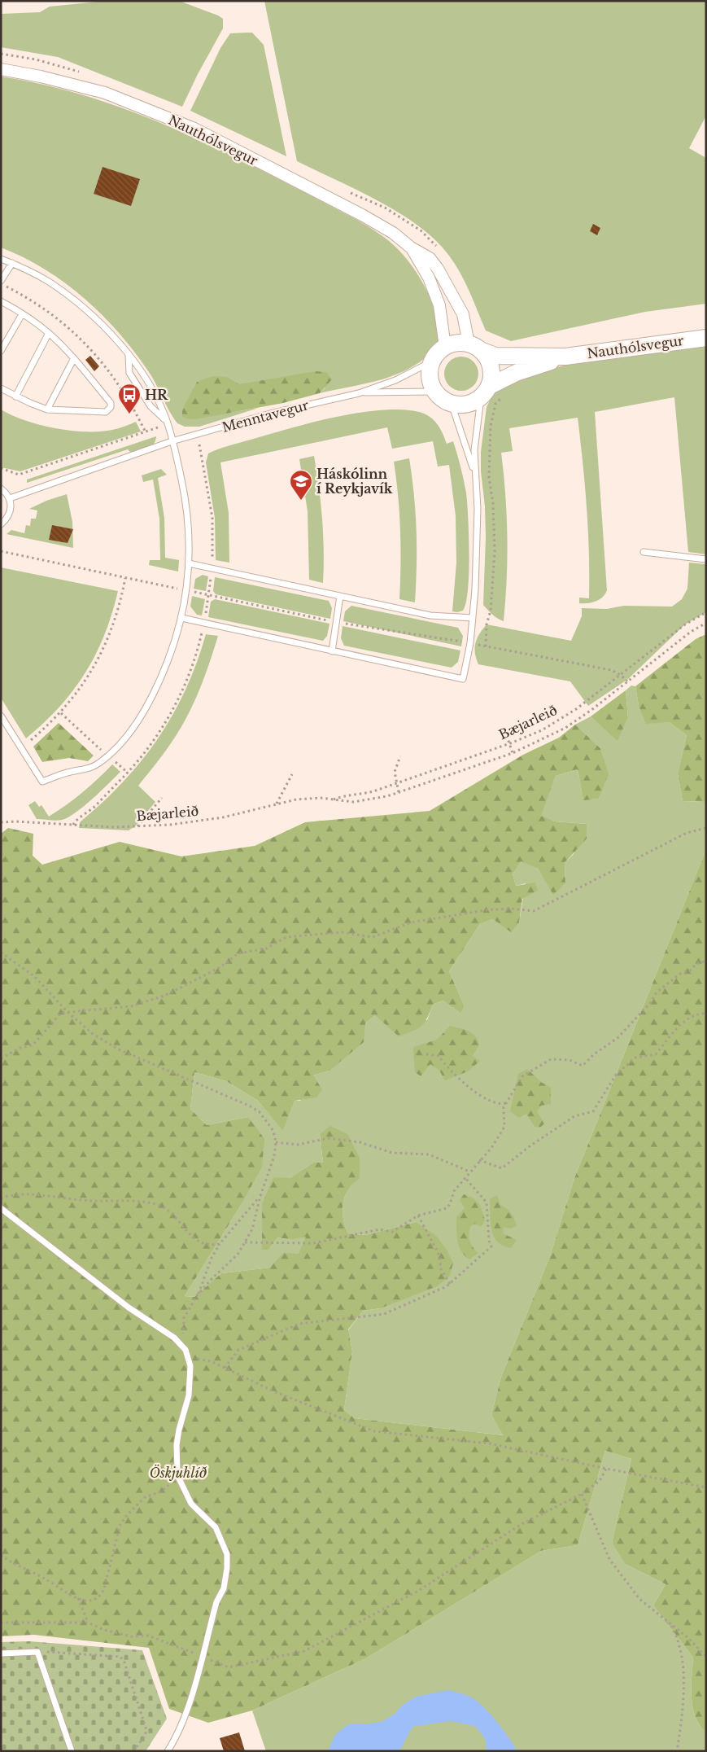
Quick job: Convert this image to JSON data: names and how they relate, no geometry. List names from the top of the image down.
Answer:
{
  "streets": {
    "street": ["Nauthólsvegur"],
    "lane": ["Menntavegur"],
    "path": ["Bæjarleið"]
  },
  "crossings": [
    ["Nauthólsvegur", "Menntavegur"]
  ],
  "parks": ["Öskjuhlíð"],
  "places": {
    "bus stop": ["HR"],
    "school or university": ["Háskólinn í Reykjavík"]
  }
}
